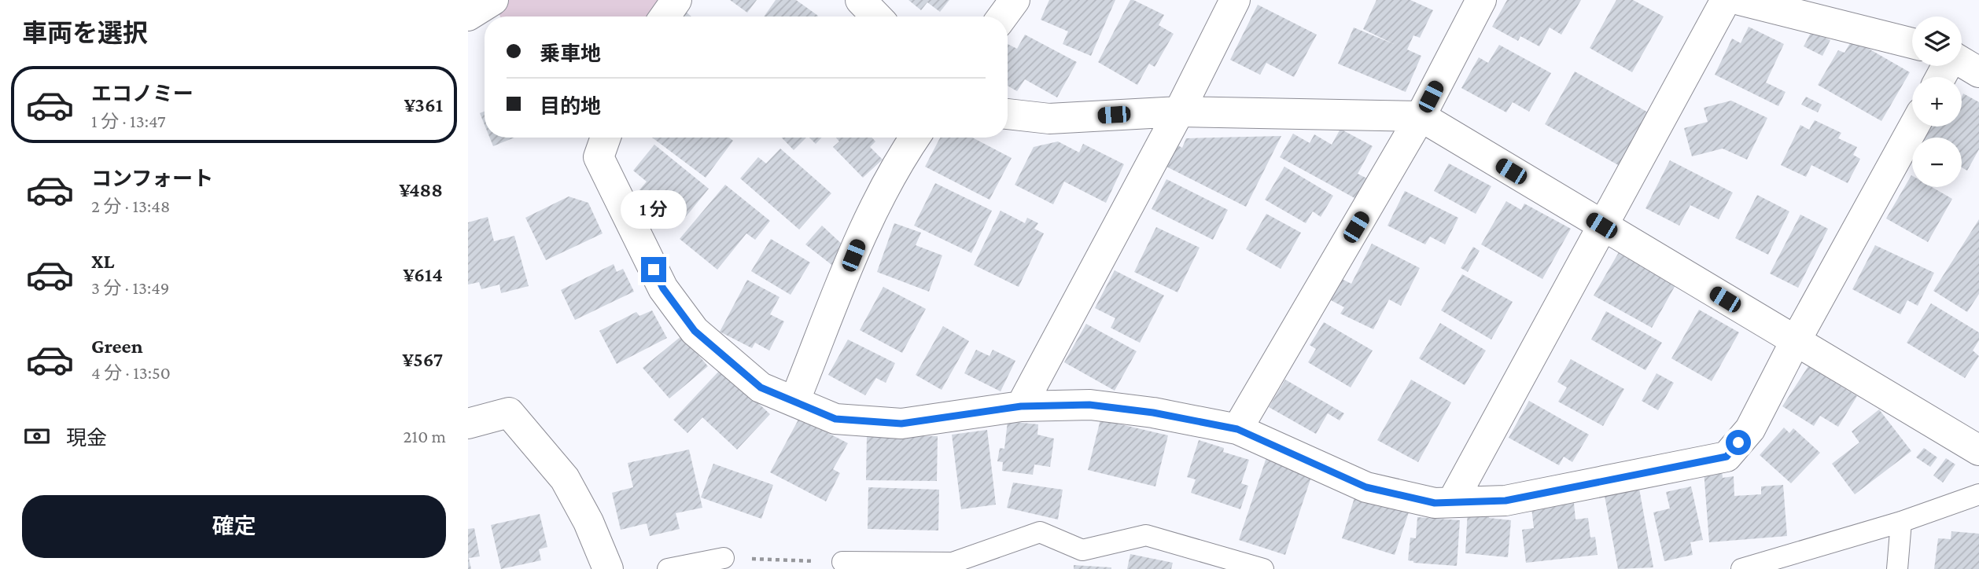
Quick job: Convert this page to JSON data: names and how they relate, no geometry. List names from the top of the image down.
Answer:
{
  "page": {
    "heading": "車両を選択",
    "map_buttons": ["+", "−"],
    "banner": ["乗車地", "目的地"],
    "list": [
      {
        "name": "エコノミー",
        "note": "1 分 · 13:47",
        "value": "¥361"
      },
      {
        "name": "コンフォート",
        "note": "2 分 · 13:48",
        "value": "¥488"
      },
      {
        "name": "XL",
        "note": "3 分 · 13:49",
        "value": "¥614"
      },
      {
        "name": "Green",
        "note": "4 分 · 13:50",
        "value": "¥567"
      }
    ],
    "bubble": "1 分",
    "pay": ["現金", "210 m"],
    "buttons": "確定"
  }
}
